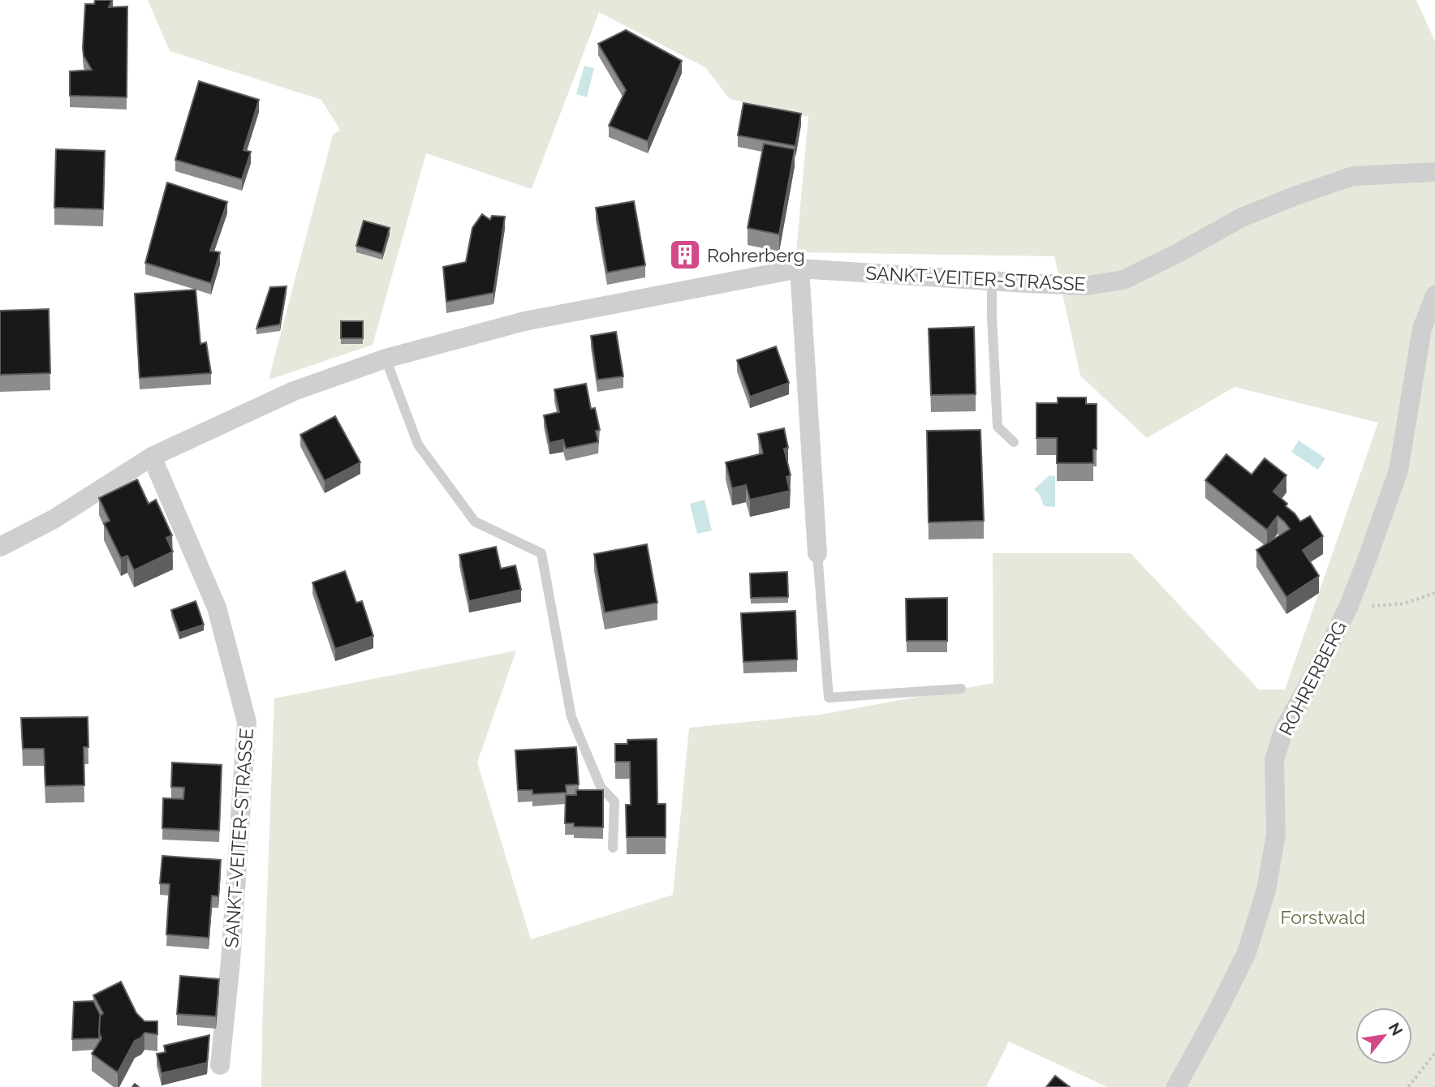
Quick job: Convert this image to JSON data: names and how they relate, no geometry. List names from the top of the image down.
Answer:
{
  "streets": {
    "street": ["SANKT-VEITER-STRASSE", "ROHRERBERG"]
  },
  "parks": ["Forstwald"],
  "places": {
    "building": ["Rohrerberg"]
  },
  "north": "top right"
}
